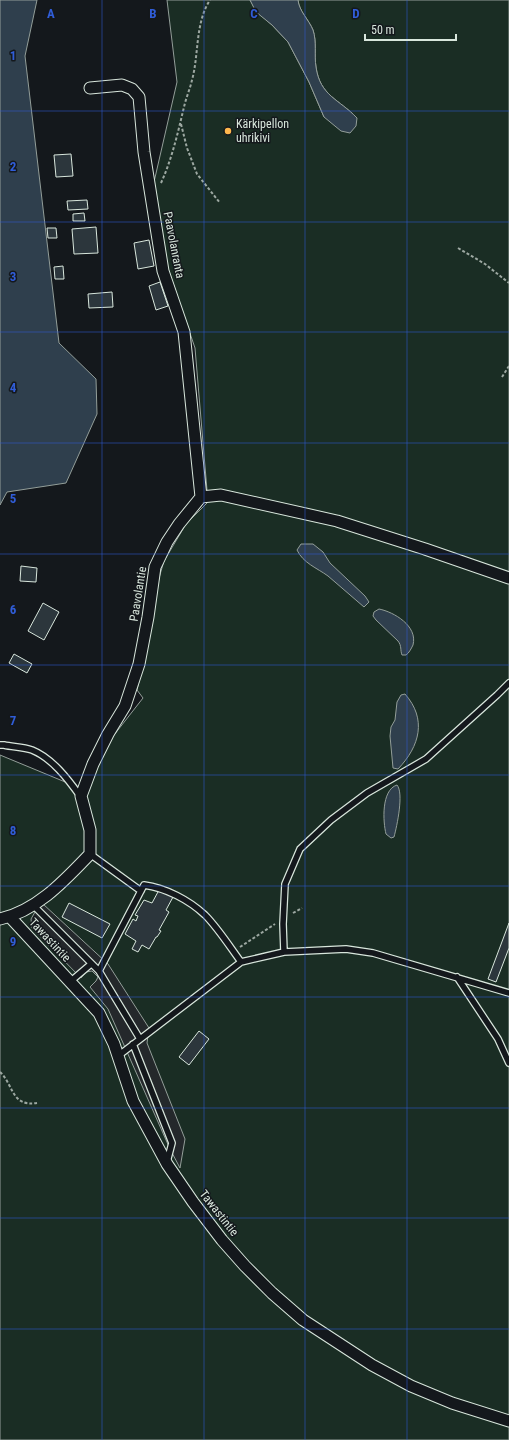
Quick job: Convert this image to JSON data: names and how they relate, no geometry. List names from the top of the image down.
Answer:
{
  "streets": {
    "street": ["Paavolanranta", "Paavolantie", "Tawastintie"]
  },
  "crossings": [
    ["Paavolanranta", "Paavolantie"]
  ],
  "places": ["Kärkipellon uhrikivi"],
  "scale_bar": "50 m",
  "grid": {
    "columns": [
      "A",
      "B",
      "C",
      "D"
    ],
    "rows": [
      "1",
      "2",
      "3",
      "4",
      "5",
      "6",
      "7",
      "8",
      "9"
    ]
  }
}
